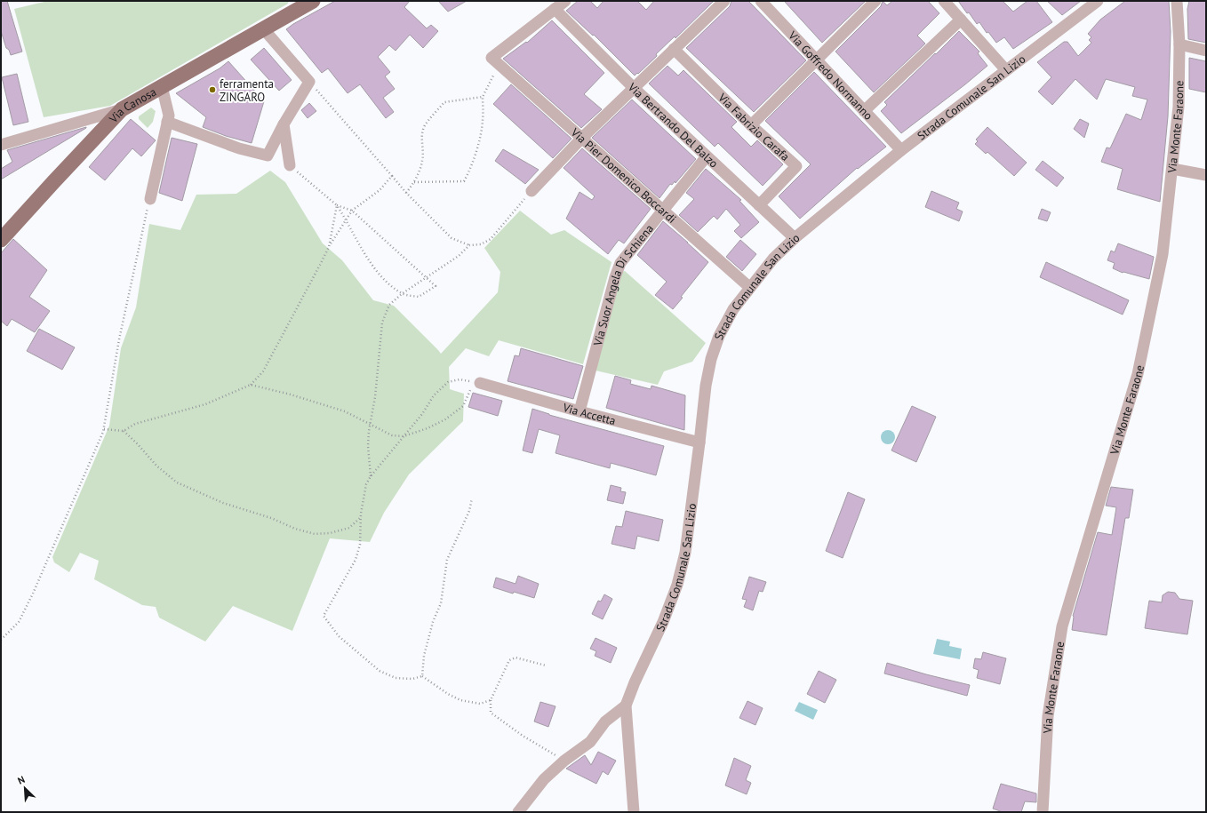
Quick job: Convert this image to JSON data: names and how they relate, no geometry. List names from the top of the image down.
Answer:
{
  "streets": {
    "main road": ["Via Canosa"],
    "street": [
      "Via Goffredo Normanno",
      "Strada Comunale San Lizio",
      "Via Bertrando Del Balzo",
      "Via Monte Faraone",
      "Via Fabrizio Carafa",
      "Via Pier Domenico Boccardi",
      "Via Suor Angela Di Schiena",
      "Via Accetta"
    ]
  },
  "crossings": [
    ["Via Goffredo Normanno", "Strada Comunale San Lizio"],
    ["Strada Comunale San Lizio", "Via Bertrando Del Balzo"],
    ["Strada Comunale San Lizio", "Via Pier Domenico Boccardi"],
    ["Strada Comunale San Lizio", "Via Accetta"],
    ["Via Bertrando Del Balzo", "Via Fabrizio Carafa"],
    ["Via Bertrando Del Balzo", "Via Suor Angela Di Schiena"],
    ["Via Pier Domenico Boccardi", "Via Suor Angela Di Schiena"],
    ["Via Suor Angela Di Schiena", "Via Accetta"]
  ],
  "places": ["ferramenta ZINGARO"],
  "north": "top left"
}
